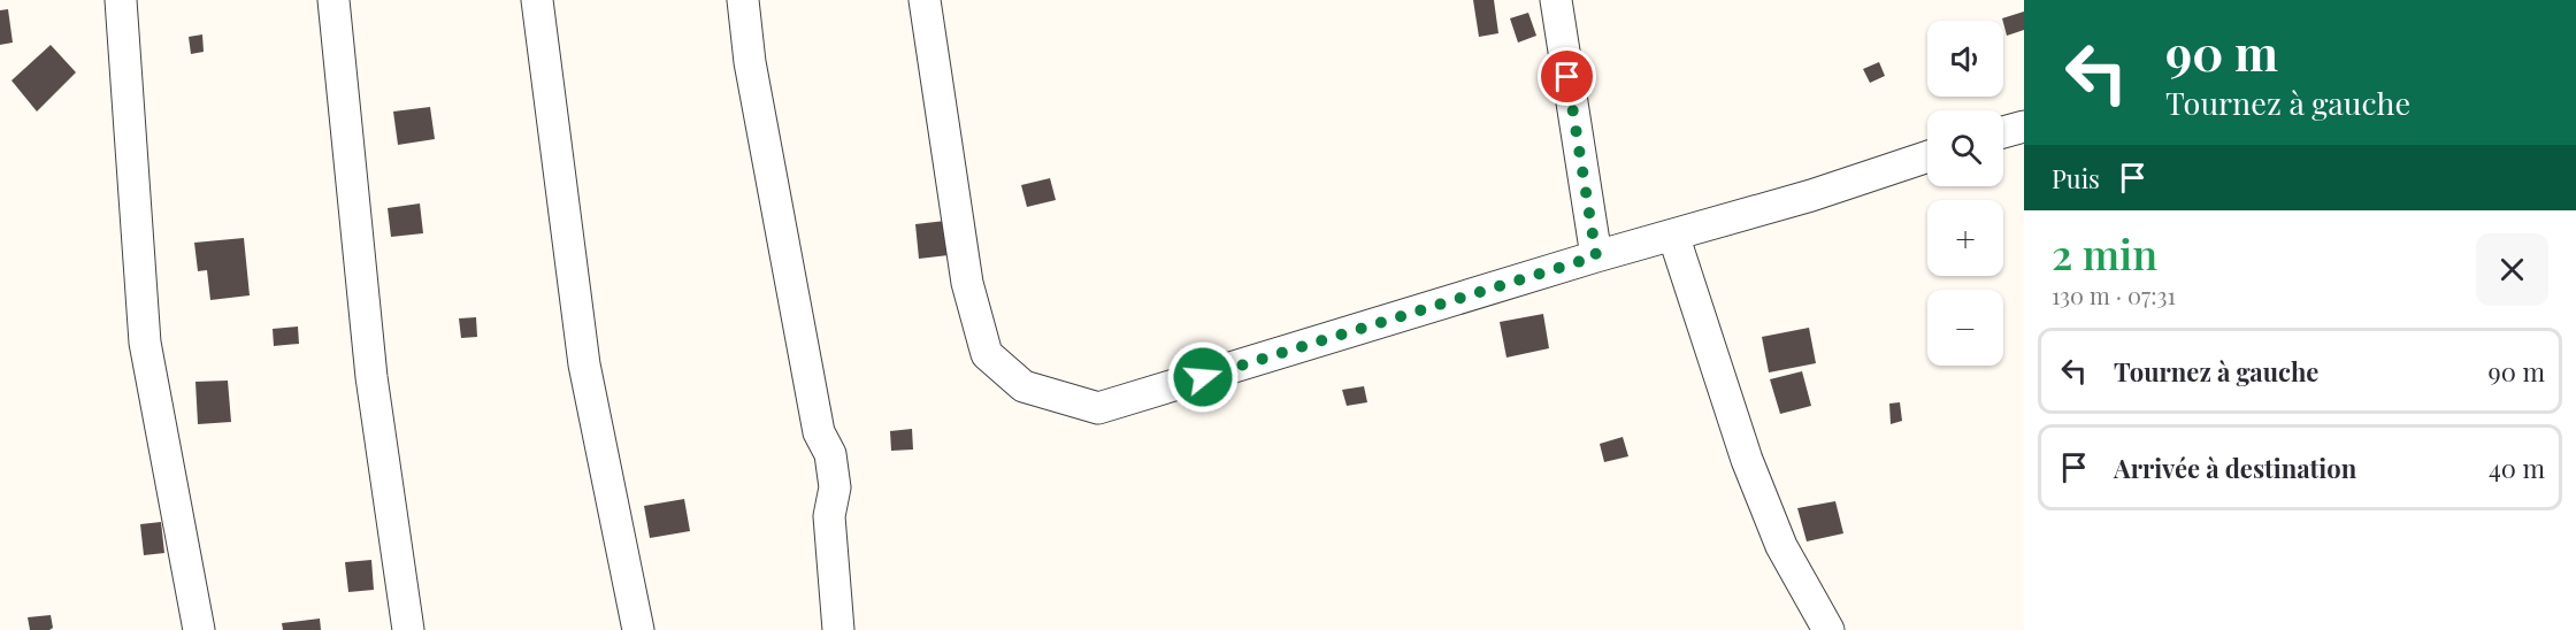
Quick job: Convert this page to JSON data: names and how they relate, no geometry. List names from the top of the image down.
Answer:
{
  "page": {
    "turn": ["90 m", "Tournez à gauche"],
    "map_buttons": ["+", "−"],
    "then": "Puis",
    "heading": ["2 min", "130 m · 07:31"],
    "list": [
      {
        "name": "Tournez à gauche",
        "value": "90 m"
      },
      {
        "name": "Arrivée à destination",
        "value": "40 m"
      }
    ]
  }
}
